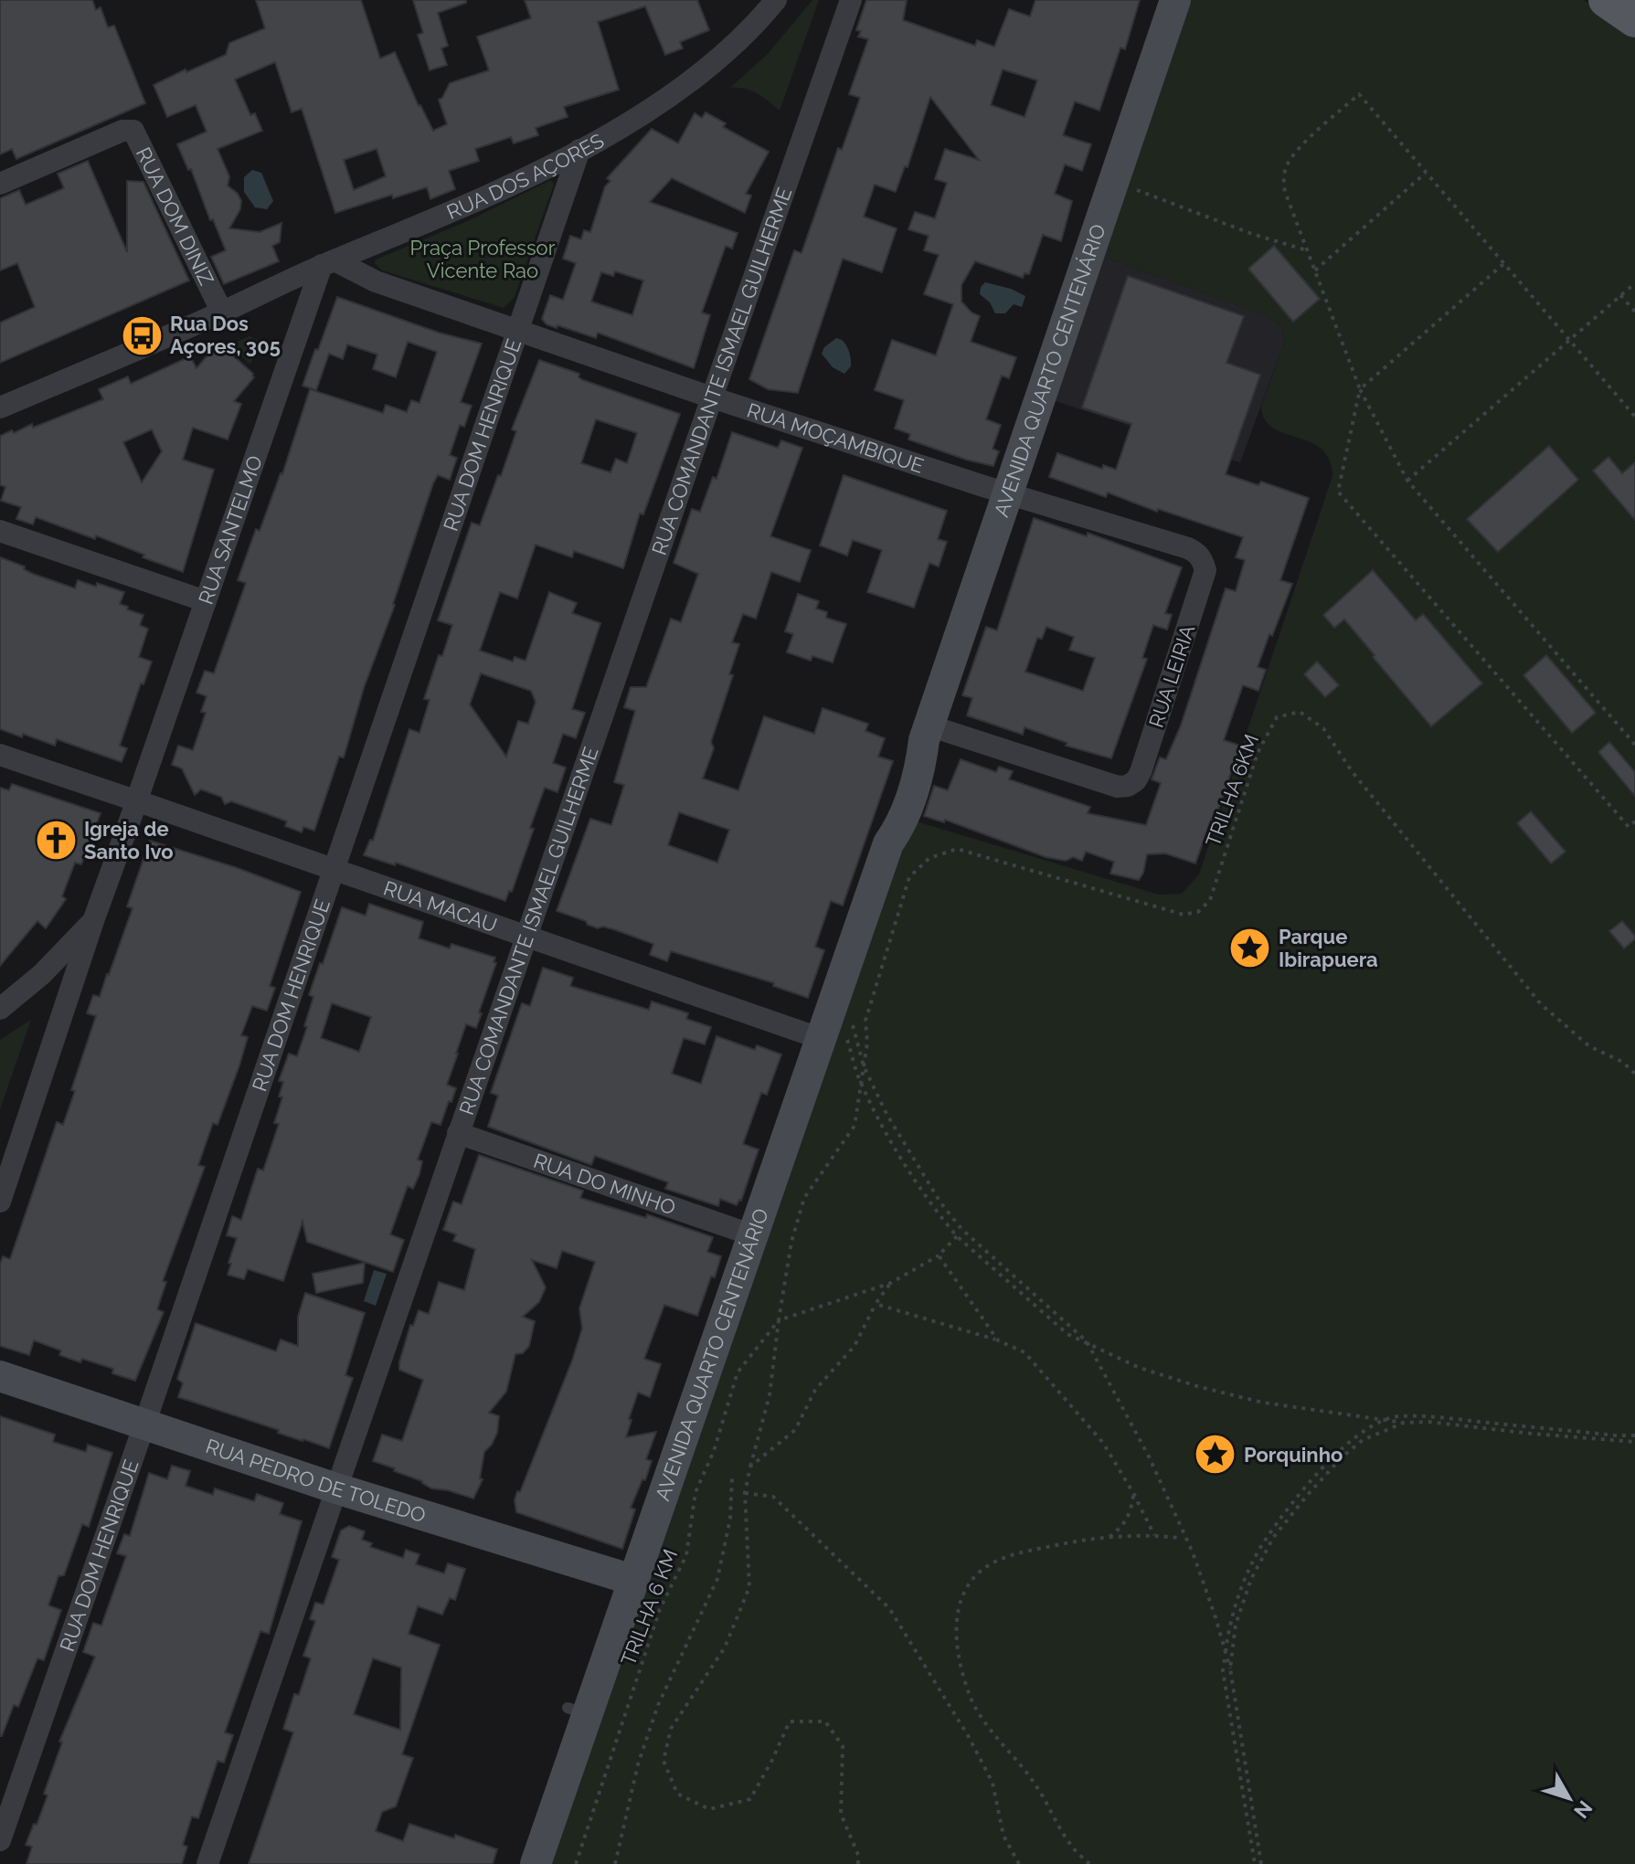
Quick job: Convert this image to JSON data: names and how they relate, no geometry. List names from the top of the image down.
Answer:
{
  "streets": {
    "street": [
      "RUA DOS AÇORES",
      "RUA DOM DINIZ",
      "AVENIDA QUARTO CENTENÁRIO",
      "RUA COMANDANTE ISMAEL GUILHERME",
      "RUA DOM HENRIQUE",
      "RUA MOÇAMBIQUE",
      "RUA SANTELMO",
      "RUA LEIRIA",
      "RUA MACAU",
      "RUA DO MINHO",
      "RUA PEDRO DE TOLEDO"
    ],
    "path": ["TRILHA 6KM", "TRILHA 6 KM"]
  },
  "crossings": [
    ["RUA DOS AÇORES", "RUA DOM DINIZ"],
    ["RUA DOS AÇORES", "RUA DOM HENRIQUE"],
    ["RUA DOS AÇORES", "RUA MOÇAMBIQUE"],
    ["RUA DOS AÇORES", "RUA SANTELMO"],
    ["AVENIDA QUARTO CENTENÁRIO", "RUA MOÇAMBIQUE"],
    ["AVENIDA QUARTO CENTENÁRIO", "RUA LEIRIA"],
    ["AVENIDA QUARTO CENTENÁRIO", "RUA MACAU"],
    ["AVENIDA QUARTO CENTENÁRIO", "RUA DO MINHO"],
    ["AVENIDA QUARTO CENTENÁRIO", "RUA PEDRO DE TOLEDO"],
    ["RUA COMANDANTE ISMAEL GUILHERME", "RUA MOÇAMBIQUE"],
    ["RUA COMANDANTE ISMAEL GUILHERME", "RUA MACAU"],
    ["RUA COMANDANTE ISMAEL GUILHERME", "RUA DO MINHO"],
    ["RUA COMANDANTE ISMAEL GUILHERME", "RUA PEDRO DE TOLEDO"],
    ["RUA DOM HENRIQUE", "RUA MOÇAMBIQUE"],
    ["RUA DOM HENRIQUE", "RUA MACAU"],
    ["RUA DOM HENRIQUE", "RUA PEDRO DE TOLEDO"],
    ["RUA MOÇAMBIQUE", "RUA SANTELMO"],
    ["RUA MOÇAMBIQUE", "RUA LEIRIA"],
    ["RUA SANTELMO", "RUA MACAU"],
    ["TRILHA 6KM", "TRILHA 6 KM"]
  ],
  "parks": ["Praça Professor Vicente Rao"],
  "places": {
    "bus stop": ["Rua Dos Açores, 305"],
    "church": ["Igreja de Santo Ivo"],
    "place": ["Parque Ibirapuera", "Porquinho"]
  },
  "north": "bottom right"
}
